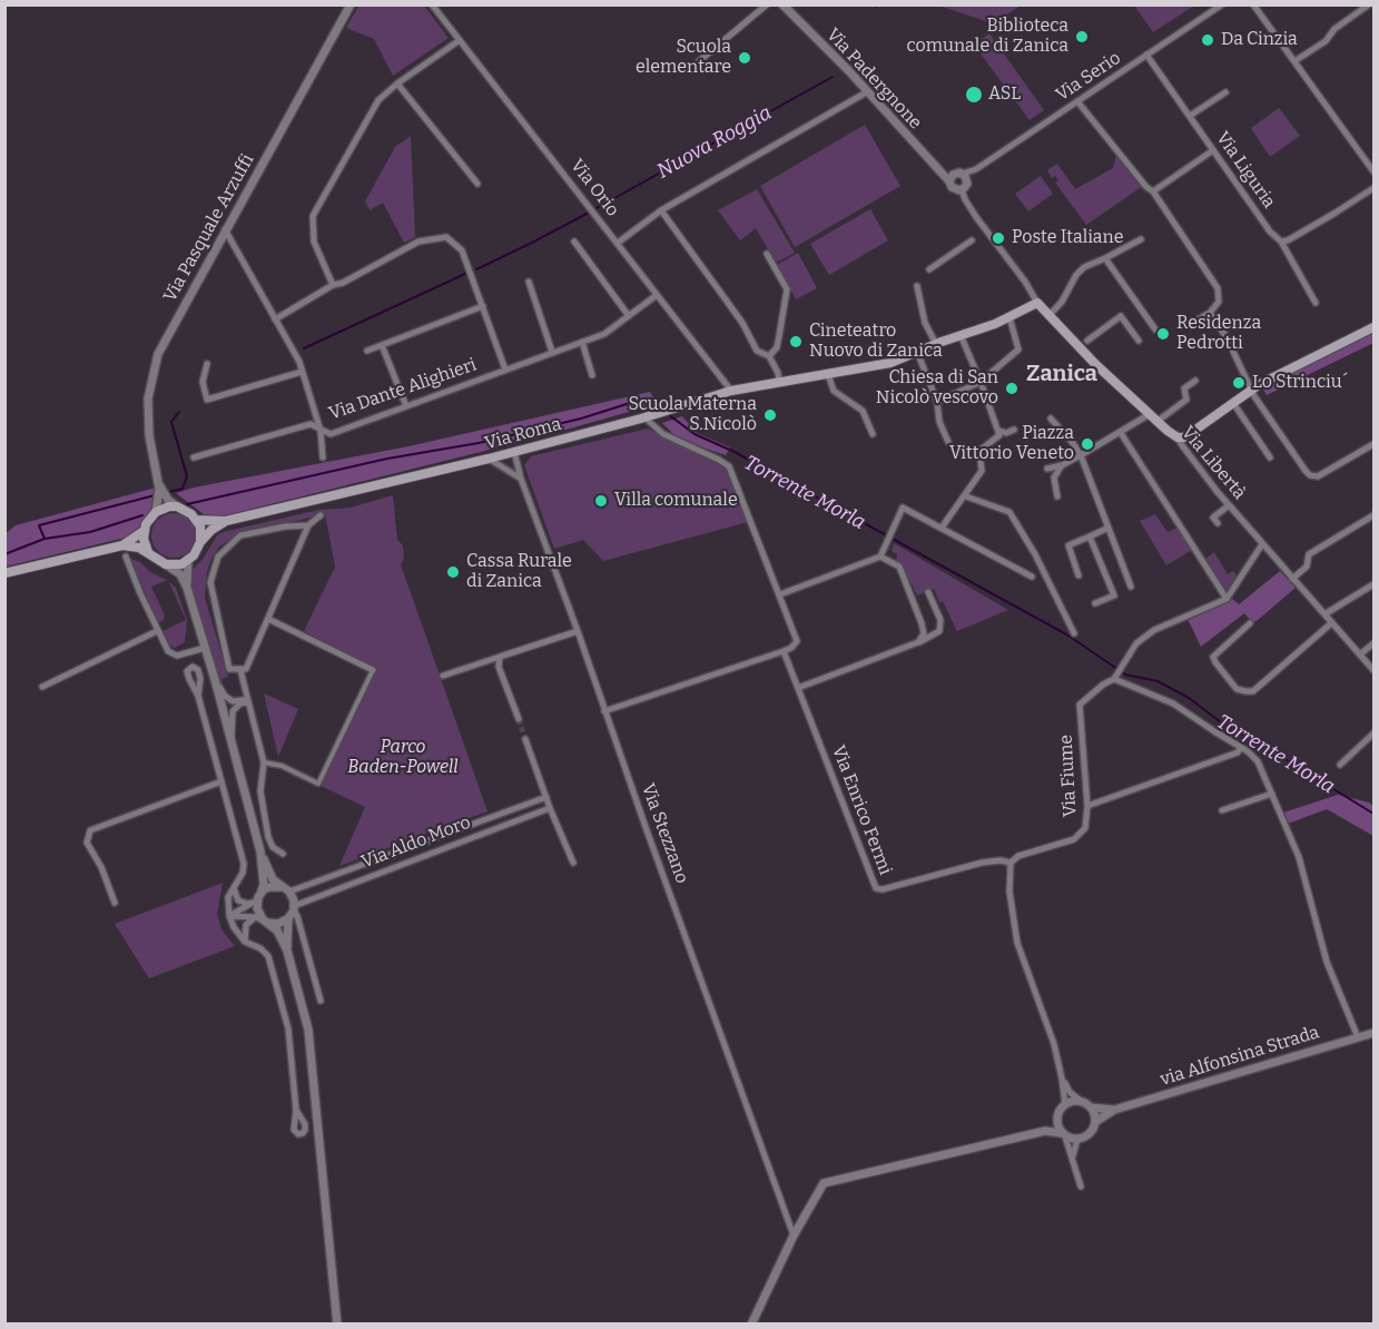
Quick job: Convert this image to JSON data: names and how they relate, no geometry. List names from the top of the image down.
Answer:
{
  "streets": {
    "main road": ["Via Roma", "Via Libertà"],
    "street": [
      "Via Serio",
      "Via Padergnone",
      "Via Liguria",
      "Via Orio",
      "Via Pasquale Arzuffi",
      "Via Dante Alighieri",
      "Via Fiume",
      "Via Enrico Fermi",
      "Via Stezzano",
      "Via Aldo Moro",
      "via Alfonsina Strada"
    ]
  },
  "crossings": [
    ["Via Serio", "Via Padergnone"],
    ["Via Serio", "Via Liguria"],
    ["Via Serio", "Via Libertà"],
    ["Via Padergnone", "Via Libertà"],
    ["Via Orio", "Via Dante Alighieri"],
    ["Via Orio", "Via Roma"],
    ["Via Pasquale Arzuffi", "Via Roma"],
    ["Via Roma", "Via Libertà"],
    ["Via Roma", "Via Stezzano"],
    ["Via Fiume", "Via Enrico Fermi"]
  ],
  "districts": ["Zanica"],
  "water": ["Nuova Roggia", "Torrente Morla"],
  "parks": ["Parco Baden-Powell"],
  "places": [
    "Biblioteca comunale di Zanica",
    "Da Cinzia",
    "Scuola elementare",
    "ASL",
    "Poste Italiane",
    "Residenza Pedrotti",
    "Cineteatro Nuovo di Zanica",
    "Lo Strinciu´",
    "Chiesa di San Nicolò vescovo",
    "Scuola Materna S.Nicolò",
    "Piazza Vittorio Veneto",
    "Villa comunale",
    "Cassa Rurale di Zanica"
  ]
}
